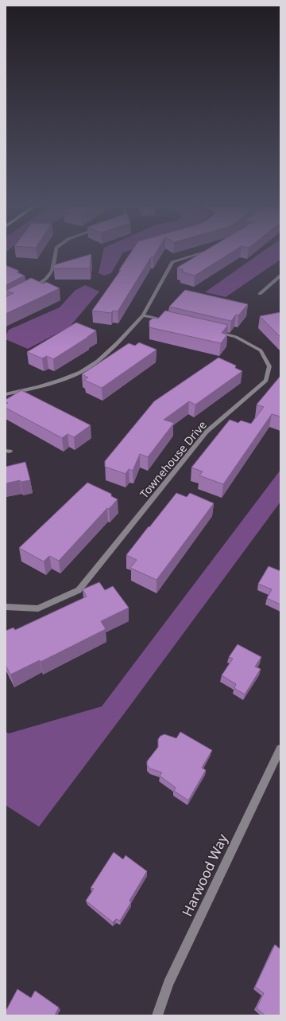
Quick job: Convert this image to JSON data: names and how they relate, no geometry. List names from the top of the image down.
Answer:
{
  "streets": {
    "street": ["Townehouse Drive", "Harwood Way"]
  }
}
